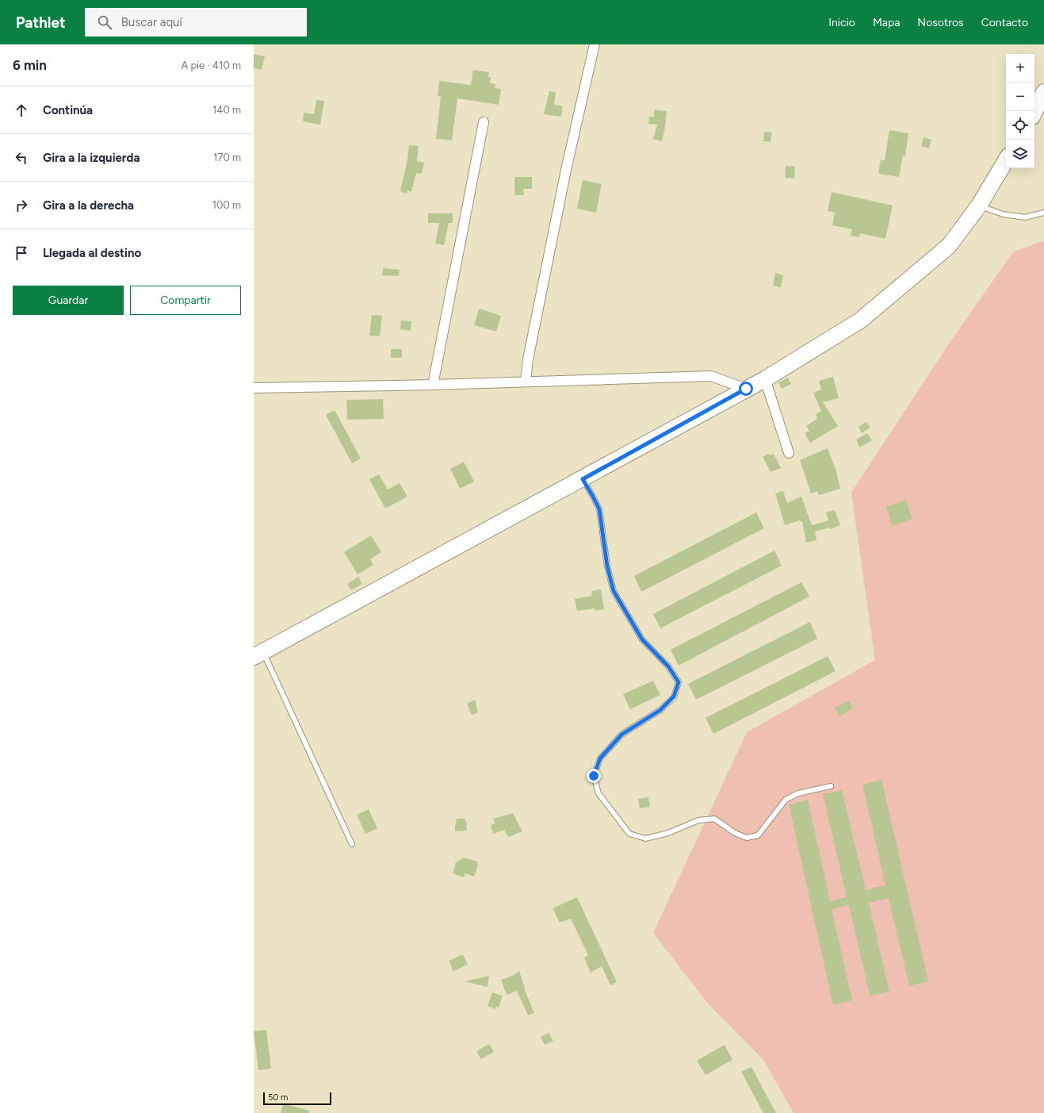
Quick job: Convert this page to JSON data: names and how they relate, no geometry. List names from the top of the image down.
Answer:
{
  "scale_bar": "50 m",
  "page": {
    "header": "Pathlet",
    "search": "Buscar aquí",
    "nav": [
      "Inicio",
      "Mapa",
      "Nosotros",
      "Contacto"
    ],
    "heading": ["6 min", "A pie · 410 m"],
    "map_buttons": ["+", "−"],
    "list": [
      ["Continúa", "140 m"],
      ["Gira a la izquierda", "170 m"],
      ["Gira a la derecha", "100 m"],
      "Llegada al destino"
    ],
    "buttons": ["Guardar", "Compartir"],
    "scale": "50 m"
  }
}
